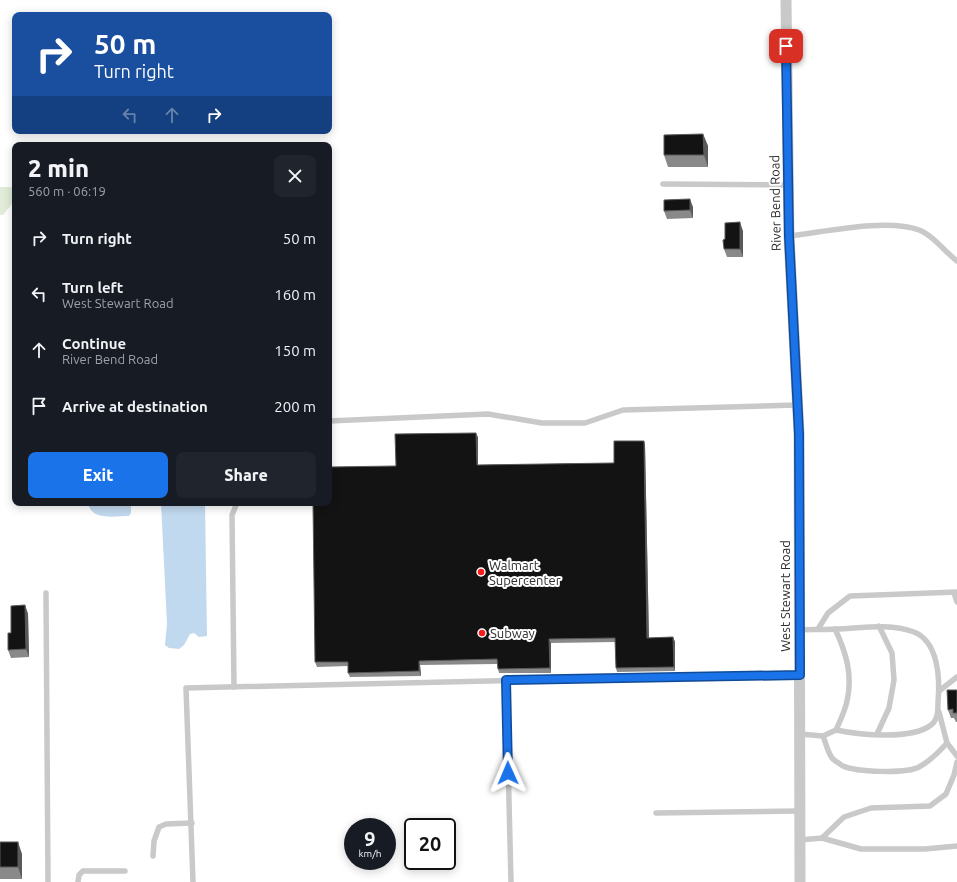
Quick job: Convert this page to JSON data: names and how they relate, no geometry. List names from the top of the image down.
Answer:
{
  "streets": {
    "street": ["River Bend Road", "West Stewart Road"]
  },
  "crossings": [
    ["River Bend Road", "West Stewart Road"]
  ],
  "places": ["Walmart Supercenter", "Subway"],
  "page": {
    "turn": ["50 m", "Turn right"],
    "heading": ["2 min", "560 m · 06:19"],
    "list": [
      {
        "name": "Turn right",
        "value": "50 m"
      },
      {
        "name": "Turn left",
        "note": "West Stewart Road",
        "value": "160 m"
      },
      {
        "name": "Continue",
        "note": "River Bend Road",
        "value": "150 m"
      },
      {
        "name": "Arrive at destination",
        "value": "200 m"
      }
    ],
    "buttons": ["Exit", "Share"],
    "speed": "9 km/h",
    "limit": "20"
  }
}
